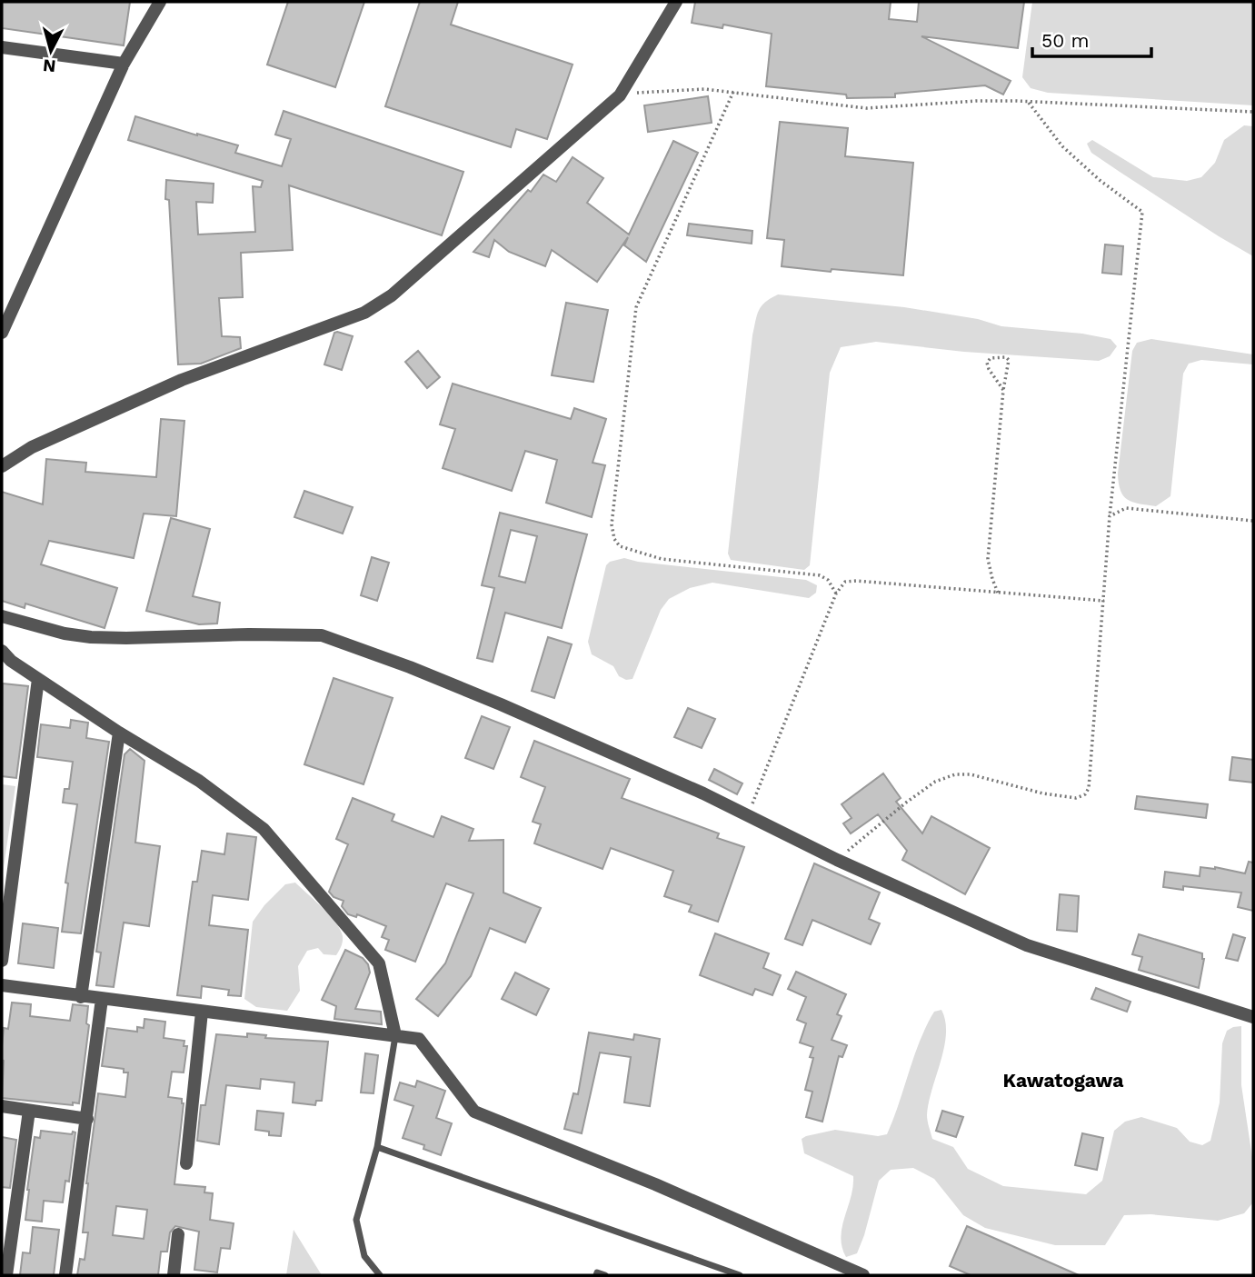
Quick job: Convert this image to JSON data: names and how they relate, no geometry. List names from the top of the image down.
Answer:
{
  "districts": ["Kawatogawa"],
  "scale_bar": "50 m",
  "north": "bottom"
}
